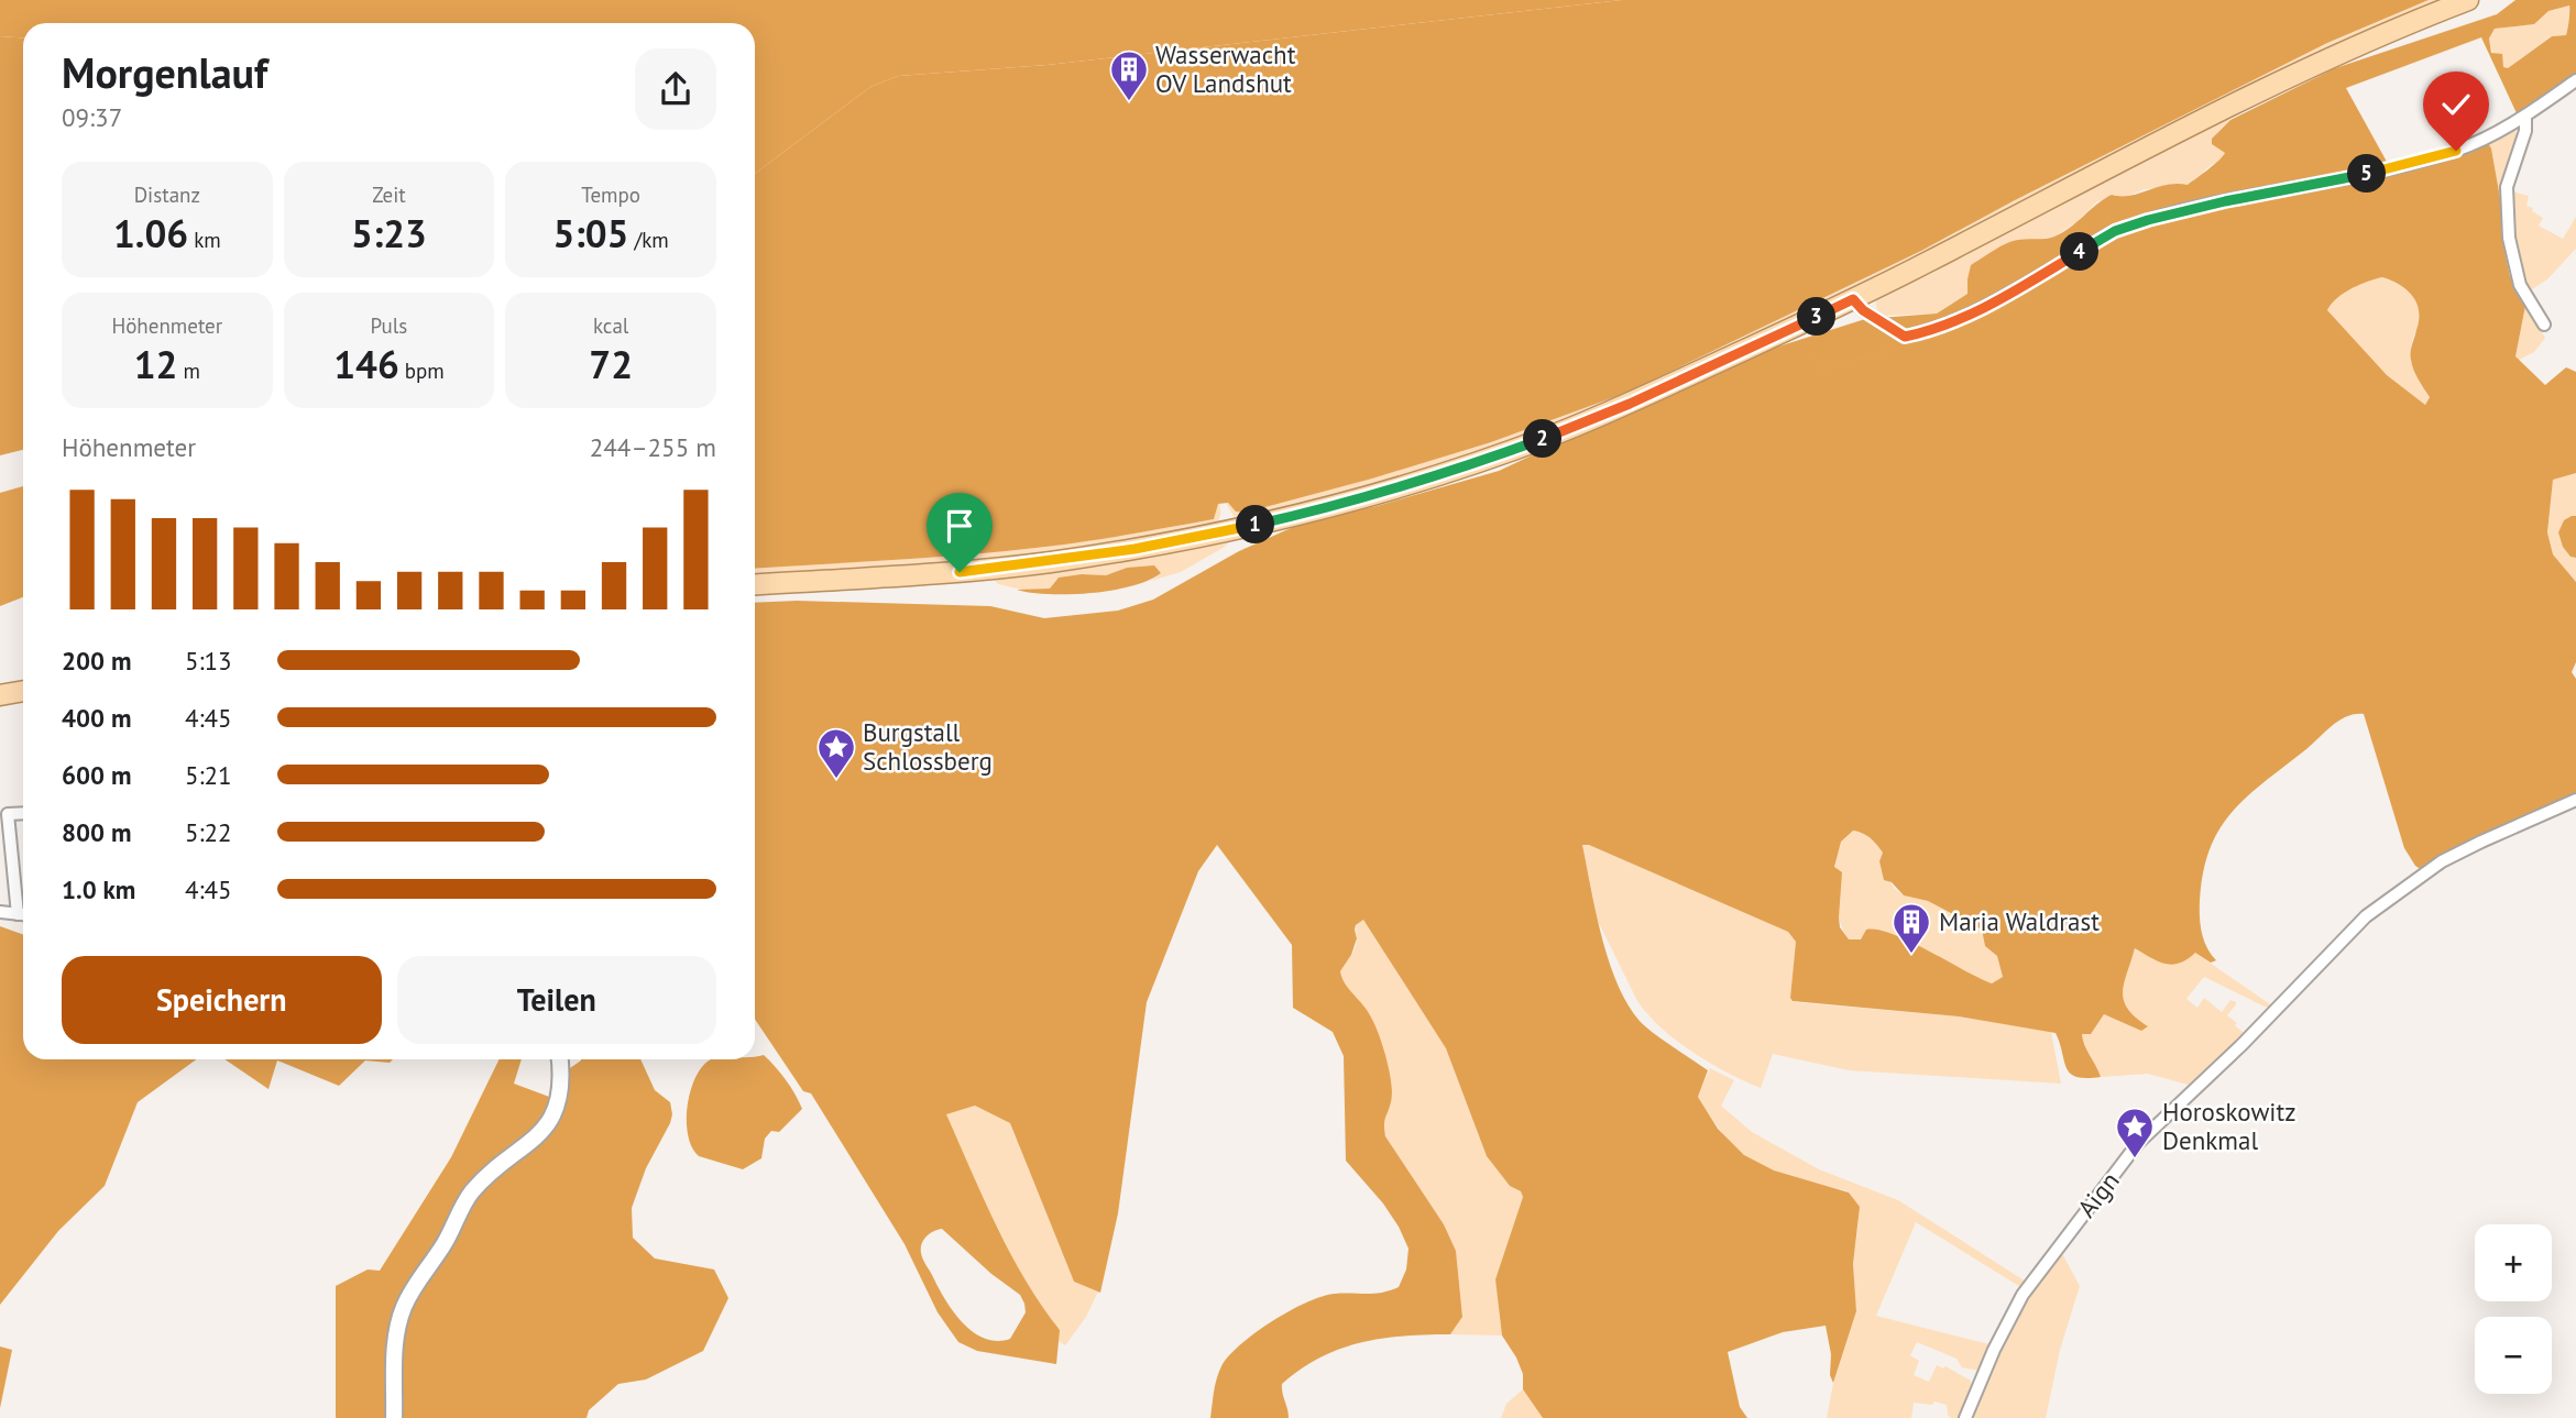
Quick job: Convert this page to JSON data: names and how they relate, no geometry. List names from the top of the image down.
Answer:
{
  "streets": {
    "street": ["Aign"]
  },
  "places": {
    "building": ["Wasserwacht OV Landshut", "Maria Waldrast"],
    "place": ["Burgstall Schlossberg", "Horoskowitz Denkmal"]
  },
  "page": {
    "heading": ["Morgenlauf", "09:37"],
    "pins": [
      "5",
      "4",
      "3",
      "2",
      "1"
    ],
    "stats": [
      ["Distanz", "1.06 km"],
      ["Zeit", "5:23"],
      ["Tempo", "5:05 /km"],
      ["Höhenmeter", "12 m"],
      ["Puls", "146 bpm"],
      ["kcal", "72"]
    ],
    "chart": ["Höhenmeter", "244–255 m"],
    "list": [
      {
        "name": "200 m",
        "note": "5:13"
      },
      {
        "name": "400 m",
        "note": "4:45"
      },
      {
        "name": "600 m",
        "note": "5:21"
      },
      {
        "name": "800 m",
        "note": "5:22"
      },
      {
        "name": "1.0 km",
        "note": "4:45"
      }
    ],
    "buttons": ["Speichern", "Teilen"],
    "map_buttons": ["+", "−"]
  }
}
